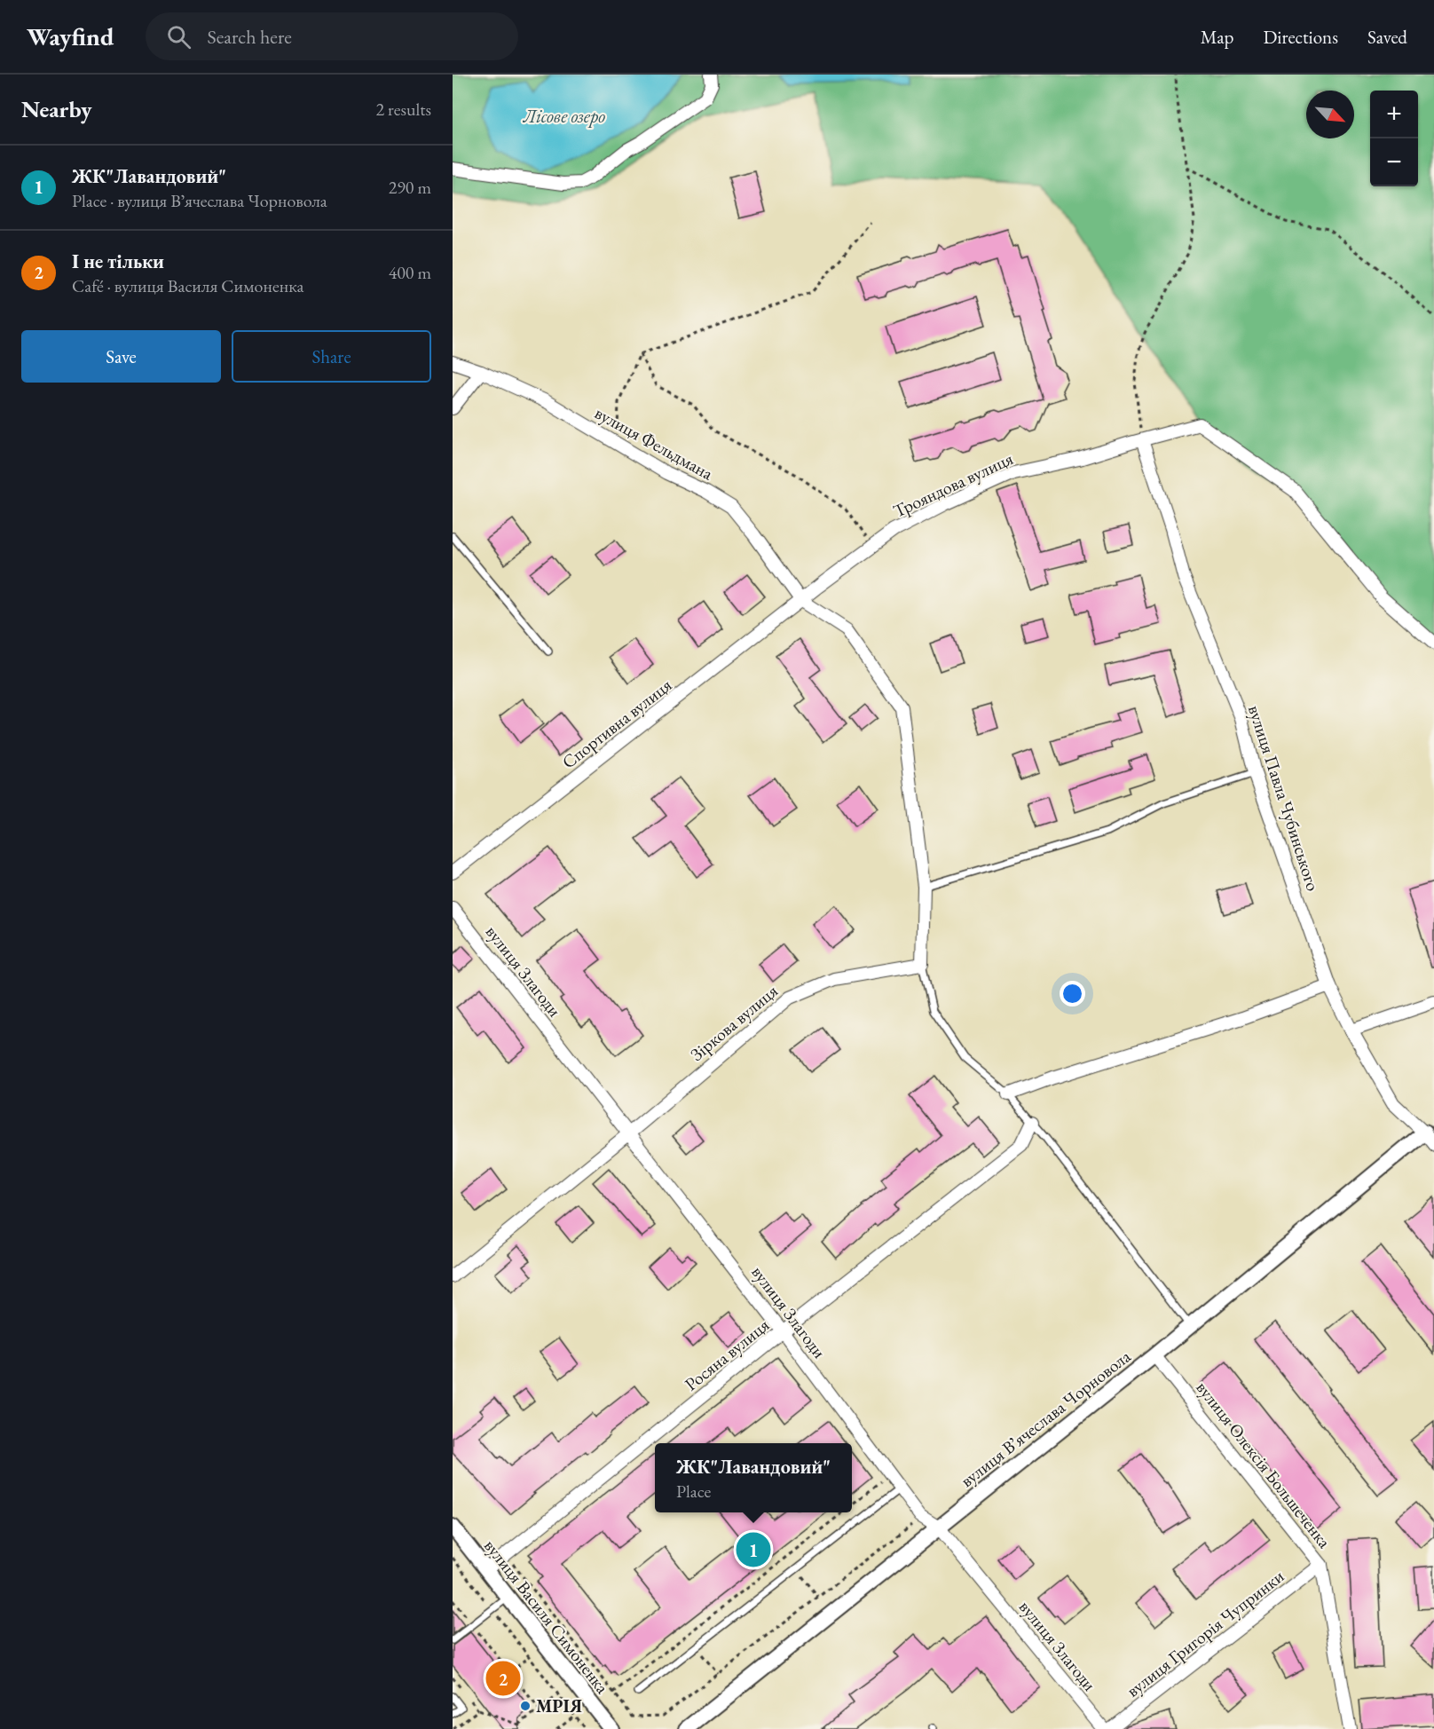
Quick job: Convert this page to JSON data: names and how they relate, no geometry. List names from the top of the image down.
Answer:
{
  "streets": {
    "street": [
      "вулиця Фельдмана",
      "Трояндова вулиця",
      "Спортивна вулиця",
      "вулиця Павла Чубинського",
      "вулиця Злагоди",
      "Зіркова вулиця",
      "Росяна вулиця",
      "вулиця Вʼячеслава Чорновола",
      "вулиця Олексія Большеченка",
      "вулиця Василя Симоненка",
      "вулиця Григорія Чупринки"
    ]
  },
  "crossings": [
    ["вулиця Фельдмана", "Трояндова вулиця"],
    ["вулиця Фельдмана", "Спортивна вулиця"],
    ["Трояндова вулиця", "Спортивна вулиця"],
    ["Трояндова вулиця", "вулиця Павла Чубинського"],
    ["вулиця Павла Чубинського", "вулиця Вʼячеслава Чорновола"],
    ["вулиця Злагоди", "Зіркова вулиця"],
    ["вулиця Злагоди", "Росяна вулиця"],
    ["вулиця Злагоди", "вулиця Вʼячеслава Чорновола"],
    ["Росяна вулиця", "вулиця Василя Симоненка"],
    ["вулиця Вʼячеслава Чорновола", "вулиця Олексія Большеченка"],
    ["вулиця Олексія Большеченка", "вулиця Григорія Чупринки"]
  ],
  "water": ["Лісове озеро"],
  "places": ["МРІЯ"],
  "north": "bottom right",
  "page": {
    "header": "Wayfind",
    "search": "Search here",
    "nav": ["Map", "Directions", "Saved"],
    "heading": ["Nearby", "2 results"],
    "map_buttons": ["+", "−"],
    "list": [
      {
        "mark": "1",
        "name": "ЖК\"Лавандовий\"",
        "note": "Place · вулиця Вʼячеслава Чорновола",
        "value": "290 m"
      },
      {
        "mark": "2",
        "name": "І не тільки",
        "note": "Café · вулиця Василя Симоненка",
        "value": "400 m"
      }
    ],
    "buttons": ["Save", "Share"],
    "popup": ["ЖК\"Лавандовий\"", "Place"],
    "pins": ["1", "2"]
  }
}
